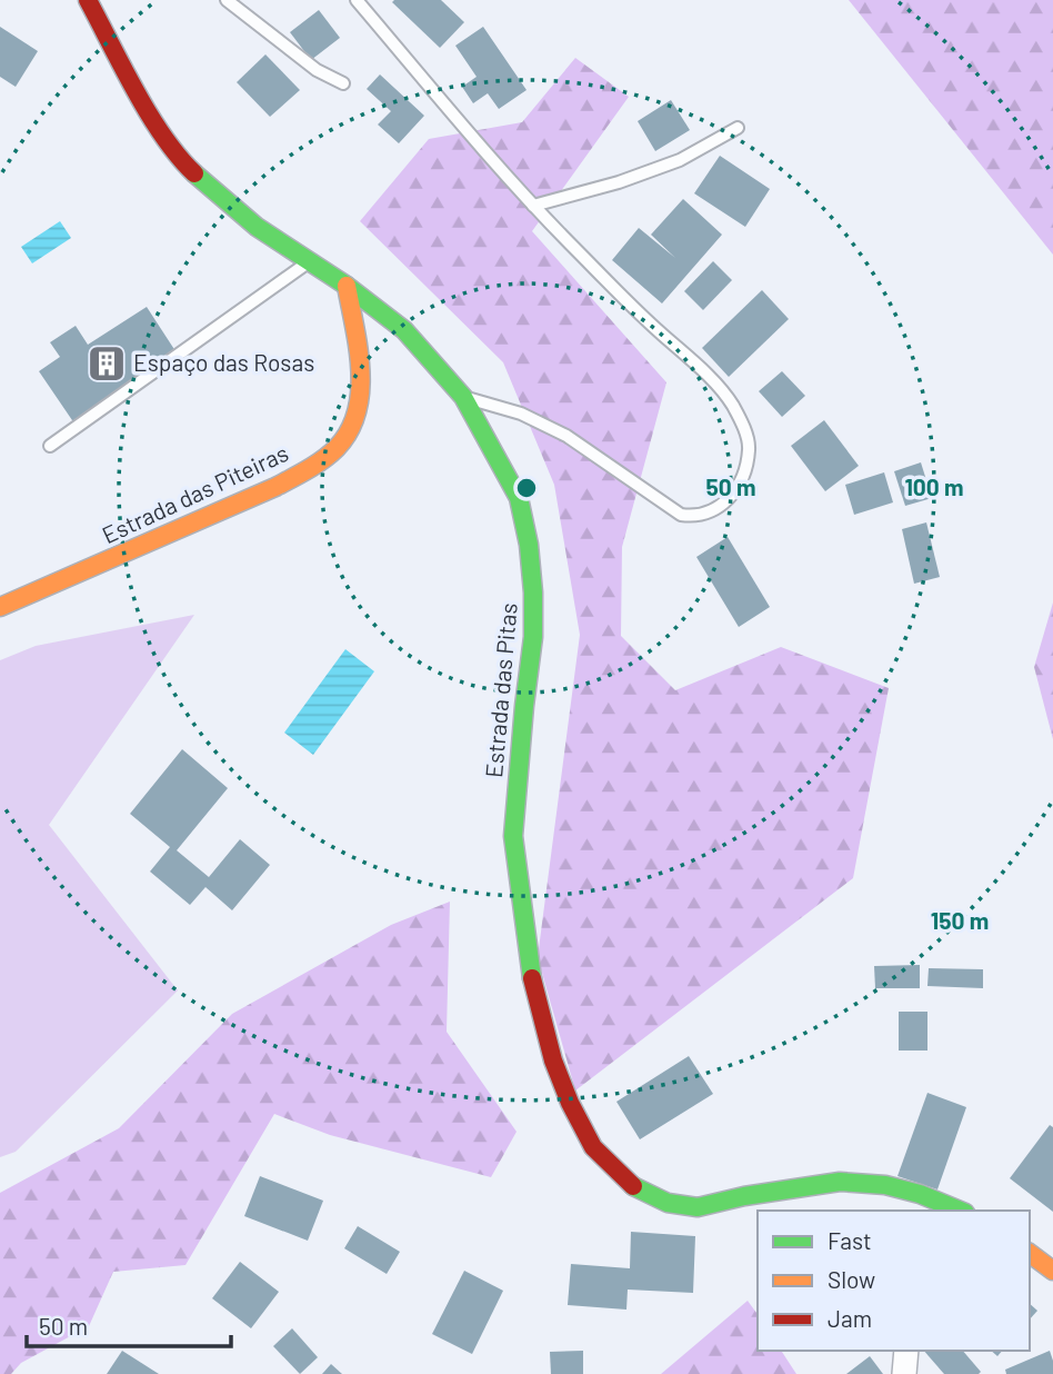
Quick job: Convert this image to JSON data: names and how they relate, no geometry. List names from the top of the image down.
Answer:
{
  "streets": {
    "street": ["Estrada das Piteiras", "Estrada das Pitas"]
  },
  "crossings": [
    ["Estrada das Piteiras", "Estrada das Pitas"]
  ],
  "places": {
    "building": ["Espaço das Rosas"]
  },
  "legend": ["Fast", "Slow", "Jam"],
  "scale_bar": "50 m",
  "rings": ["50 m", "100 m", "150 m"]
}
